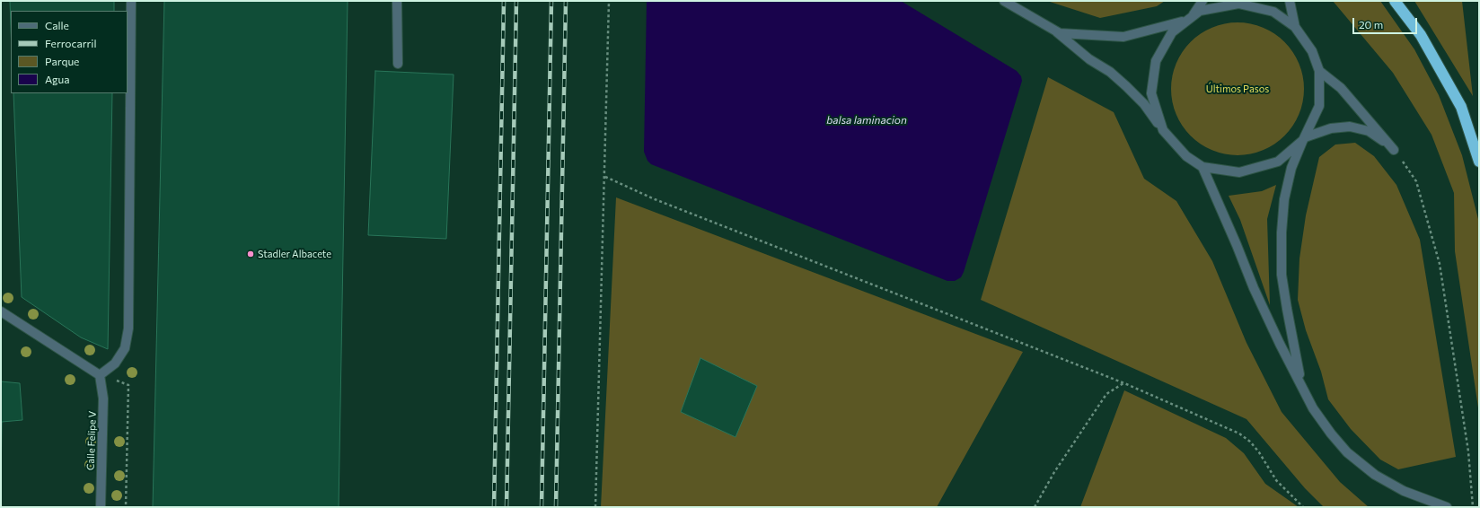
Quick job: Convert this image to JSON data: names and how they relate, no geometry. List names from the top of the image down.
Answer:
{
  "streets": {
    "street": ["Calle Felipe V"]
  },
  "water": ["balsa laminacion"],
  "parks": ["Últimos Pasos"],
  "places": ["Stadler Albacete"],
  "legend": [
    "Calle",
    "Ferrocarril",
    "Parque",
    "Agua"
  ],
  "scale_bar": "20 m"
}
